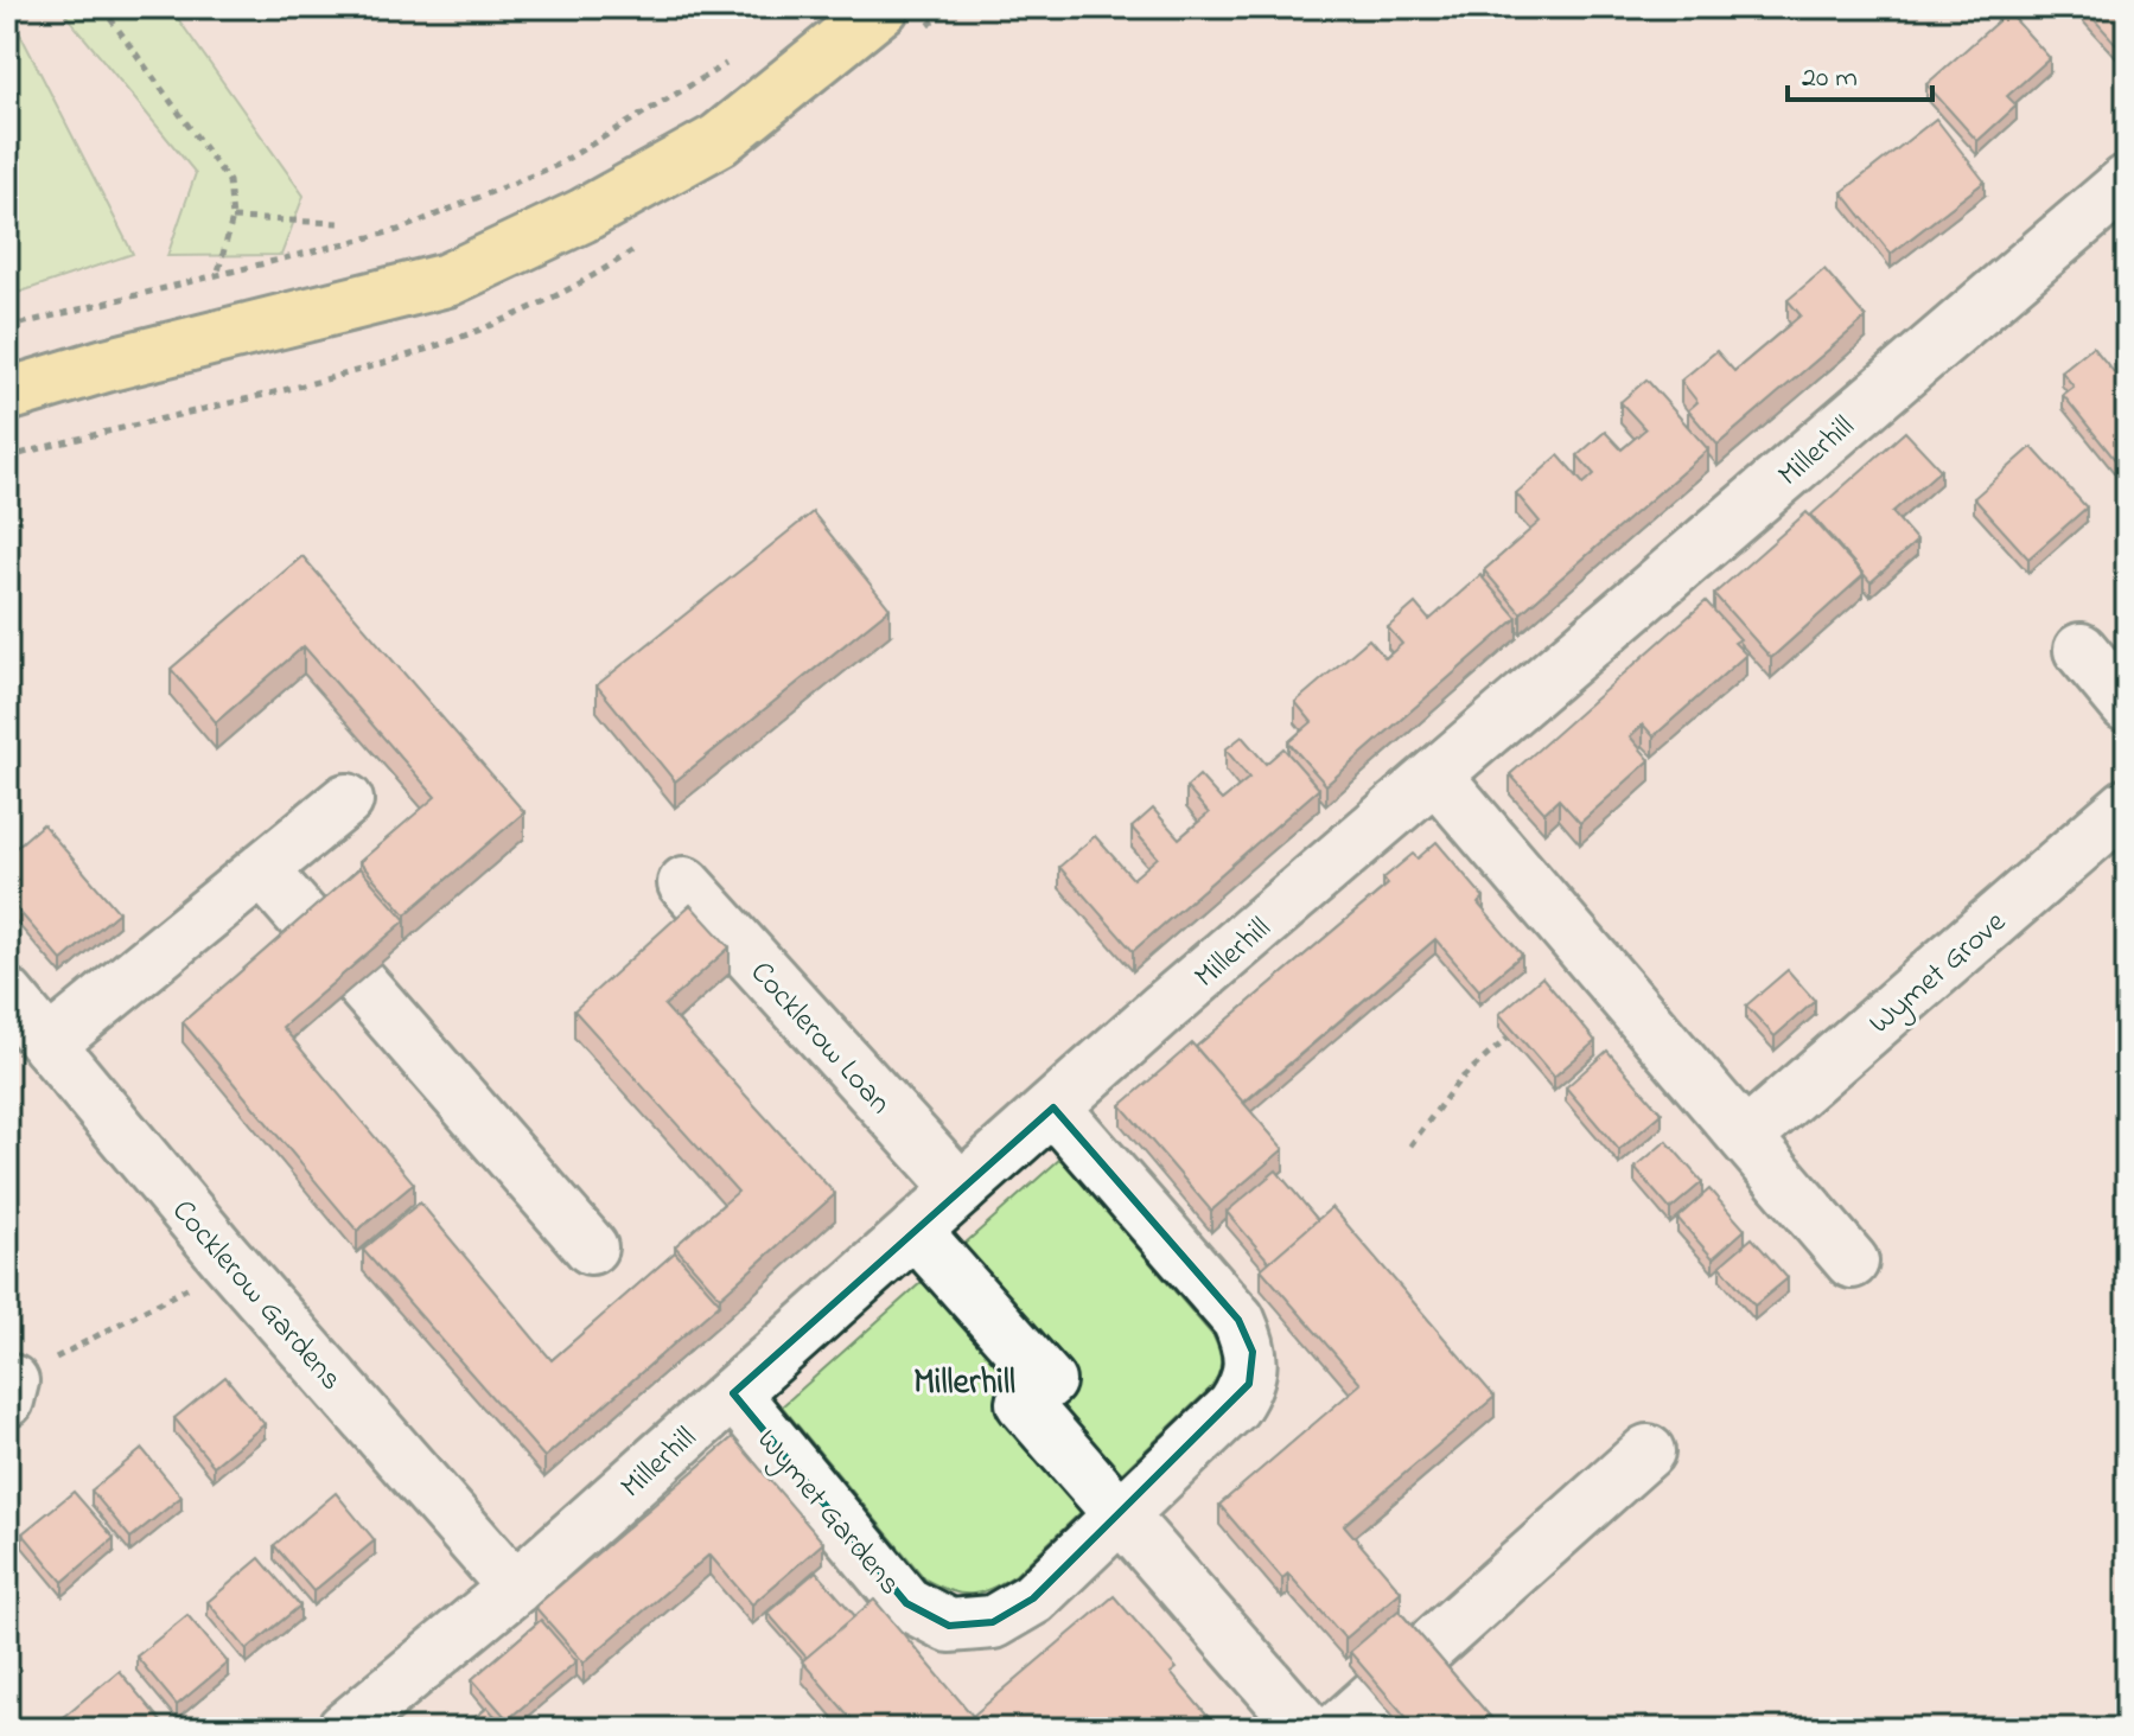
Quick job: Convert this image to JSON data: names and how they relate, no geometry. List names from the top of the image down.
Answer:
{
  "streets": {
    "street": [
      "Millerhill",
      "Wymet Grove",
      "Cocklerow Loan",
      "Cocklerow Gardens",
      "Wymet Gardens"
    ]
  },
  "crossings": [
    ["Millerhill", "Cocklerow Loan"],
    ["Millerhill", "Cocklerow Gardens"],
    ["Millerhill", "Wymet Gardens"]
  ],
  "districts": ["Millerhill"],
  "scale_bar": "20 m"
}
